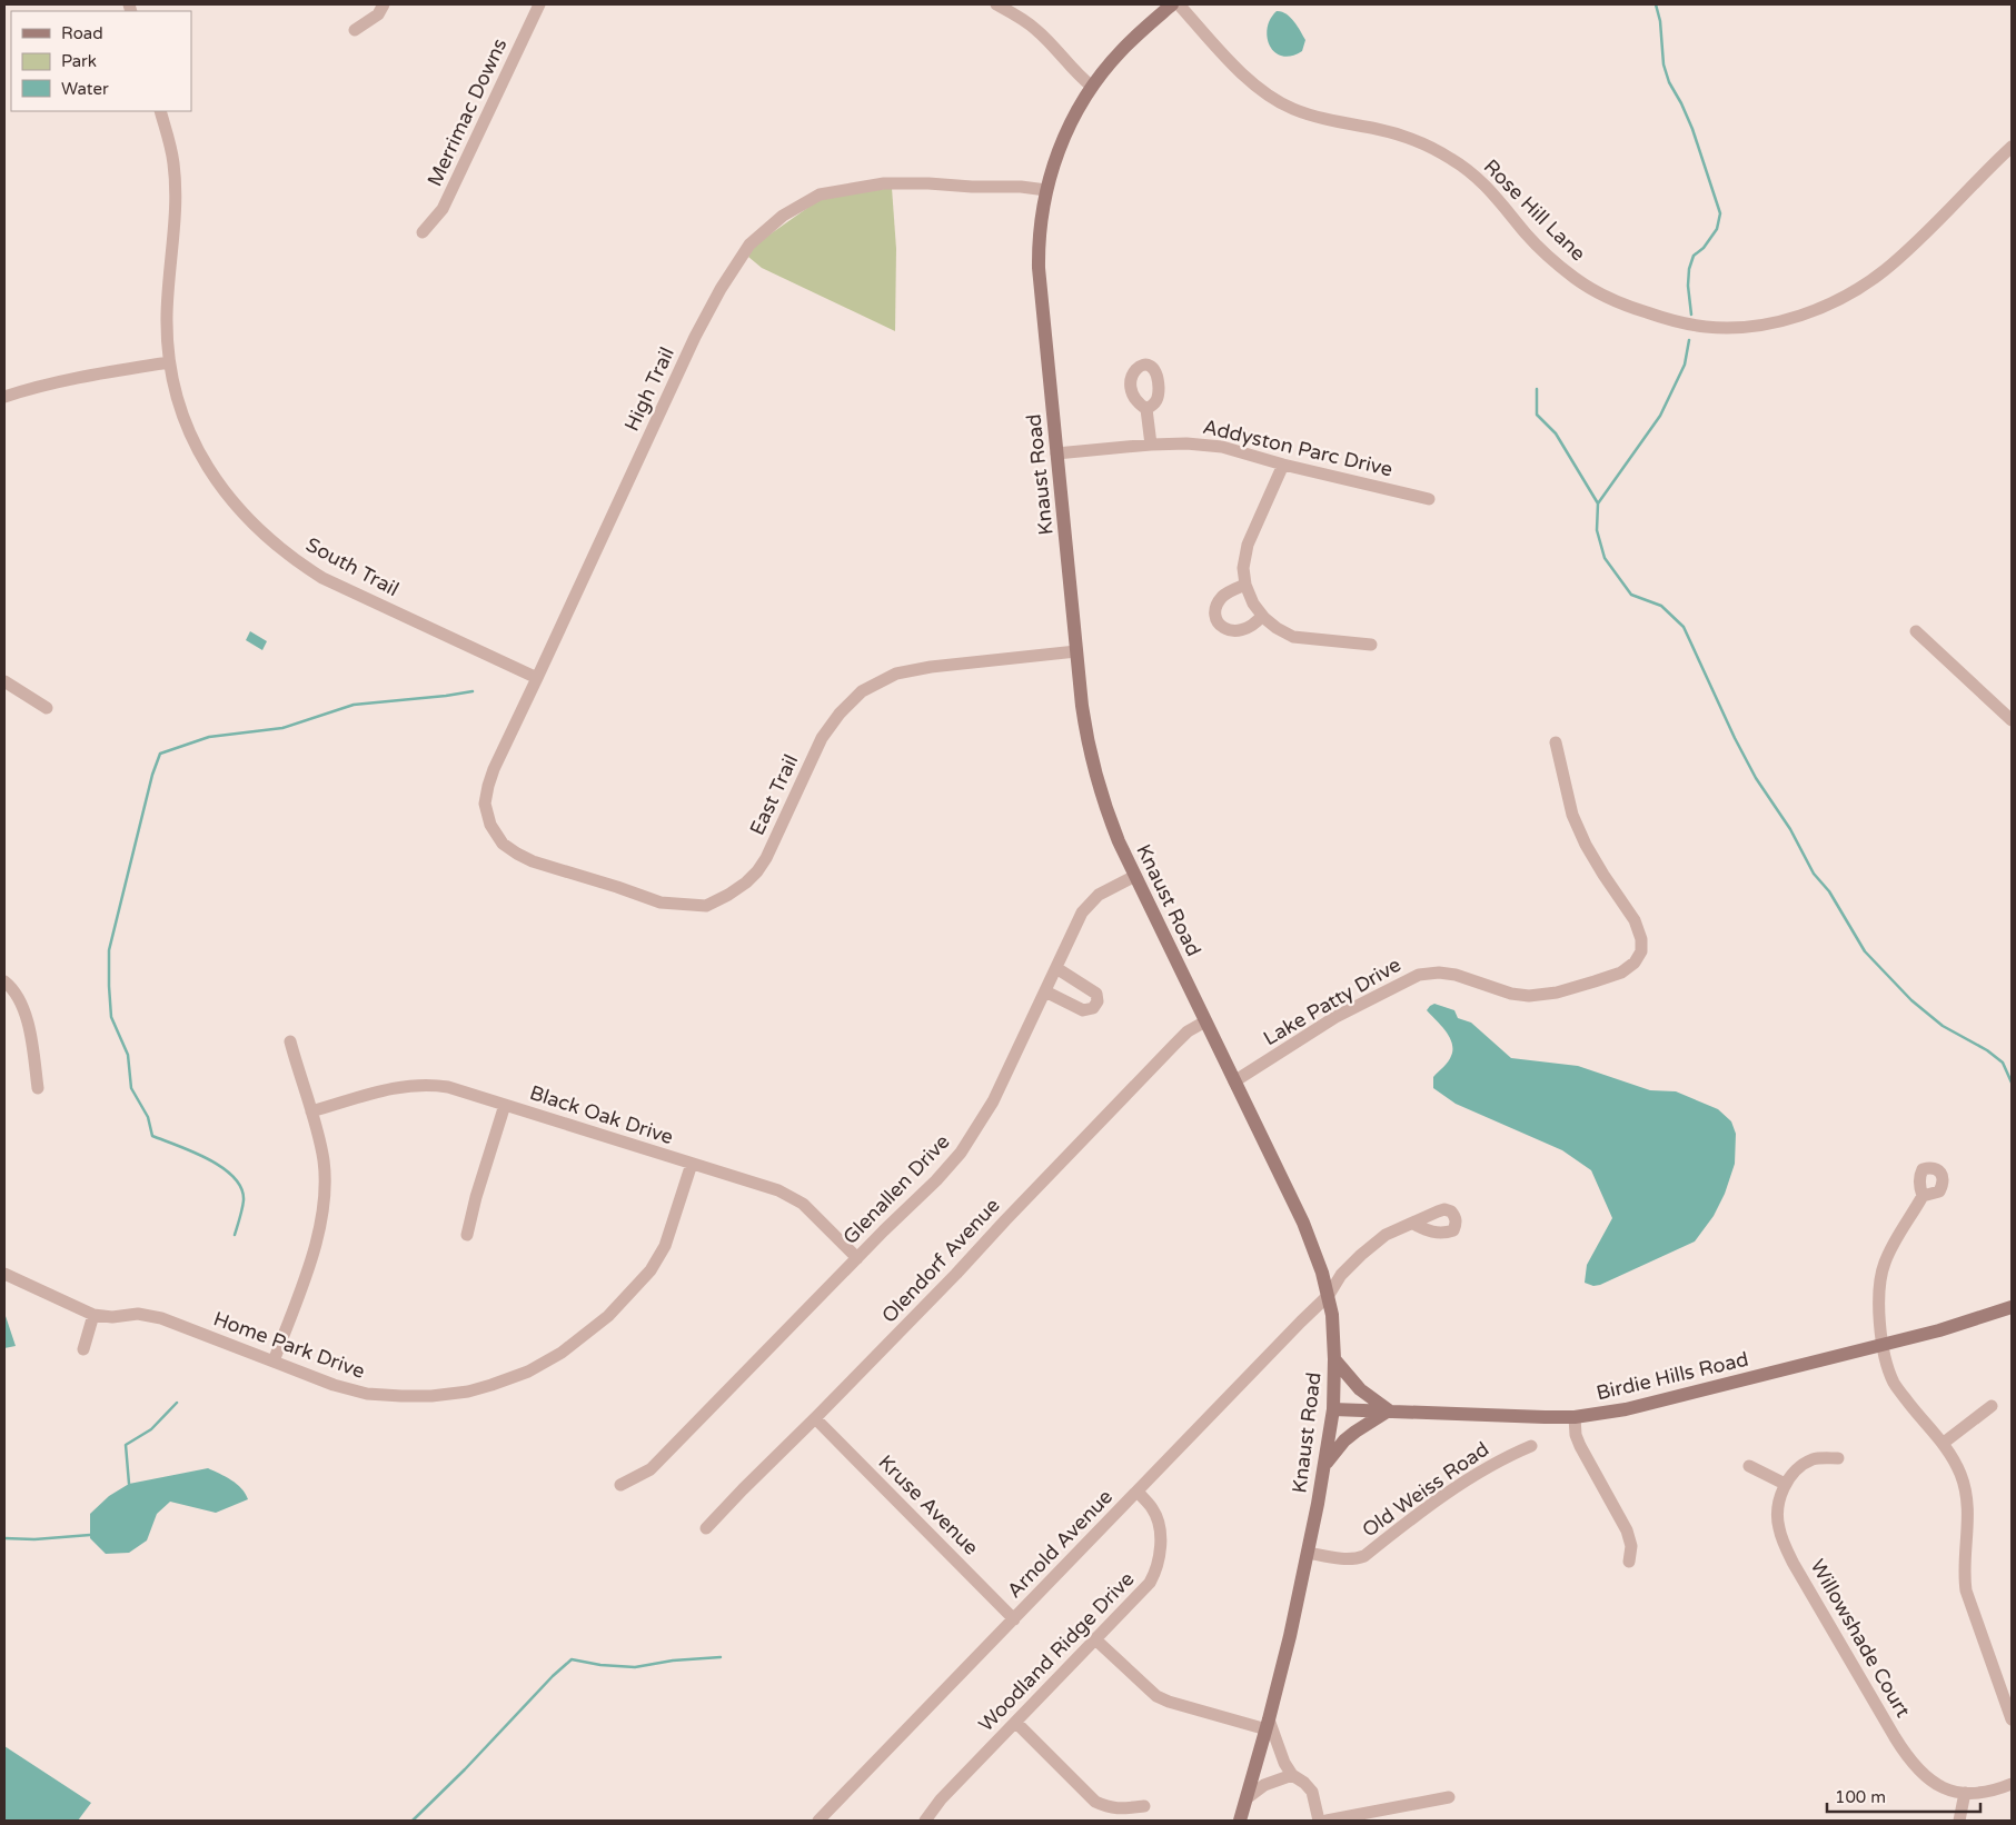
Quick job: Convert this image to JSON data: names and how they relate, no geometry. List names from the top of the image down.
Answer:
{
  "streets": {
    "main road": ["Knaust Road", "Birdie Hills Road"],
    "street": [
      "Merrimac Downs",
      "Rose Hill Lane",
      "High Trail",
      "Addyston Parc Drive",
      "South Trail",
      "East Trail",
      "Lake Patty Drive",
      "Black Oak Drive",
      "Glenallen Drive",
      "Olendorf Avenue",
      "Home Park Drive",
      "Old Weiss Road",
      "Kruse Avenue",
      "Arnold Avenue",
      "Willowshade Court",
      "Woodland Ridge Drive"
    ]
  },
  "crossings": [
    ["High Trail", "Knaust Road"],
    ["High Trail", "South Trail"],
    ["High Trail", "East Trail"],
    ["Addyston Parc Drive", "Knaust Road"],
    ["Knaust Road", "East Trail"],
    ["Knaust Road", "Lake Patty Drive"],
    ["Knaust Road", "Glenallen Drive"],
    ["Knaust Road", "Olendorf Avenue"],
    ["Knaust Road", "Birdie Hills Road"],
    ["Knaust Road", "Old Weiss Road"],
    ["Knaust Road", "Arnold Avenue"],
    ["Black Oak Drive", "Glenallen Drive"],
    ["Black Oak Drive", "Home Park Drive"],
    ["Olendorf Avenue", "Kruse Avenue"],
    ["Kruse Avenue", "Arnold Avenue"],
    ["Arnold Avenue", "Woodland Ridge Drive"]
  ],
  "legend": ["Road", "Park", "Water"],
  "scale_bar": "100 m"
}
